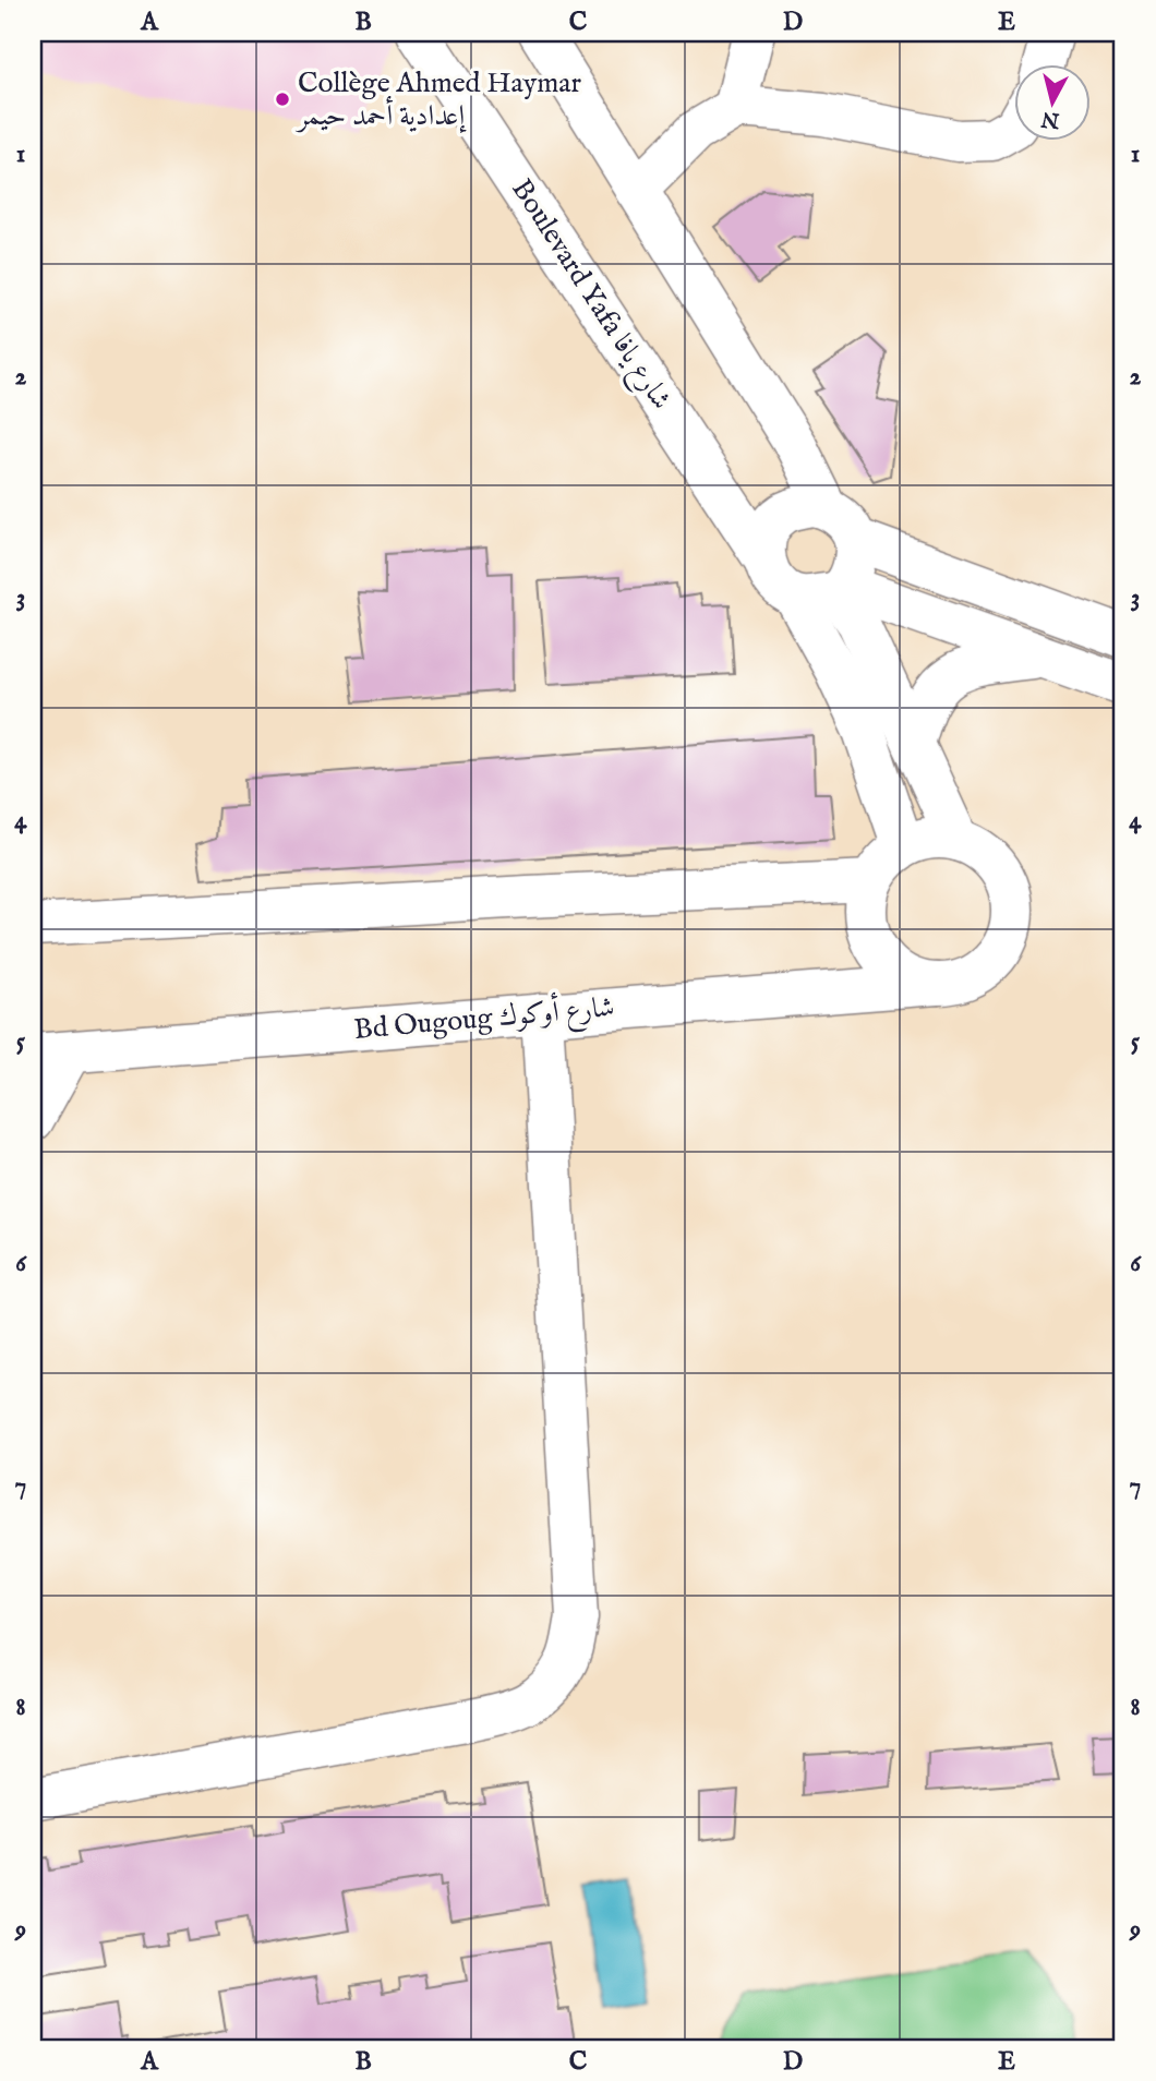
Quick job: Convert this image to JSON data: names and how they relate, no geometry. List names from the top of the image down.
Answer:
{
  "streets": {
    "street": ["Boulevard Yafa شارع يافا", "Bd Ougoug شارع أوكوك"]
  },
  "places": ["Collège Ahmed Haymar إعدادية أحمد حيمر"],
  "north": "bottom",
  "grid": {
    "columns": [
      "A",
      "B",
      "C",
      "D",
      "E"
    ],
    "rows": [
      "1",
      "2",
      "3",
      "4",
      "5",
      "6",
      "7",
      "8",
      "9"
    ]
  }
}
